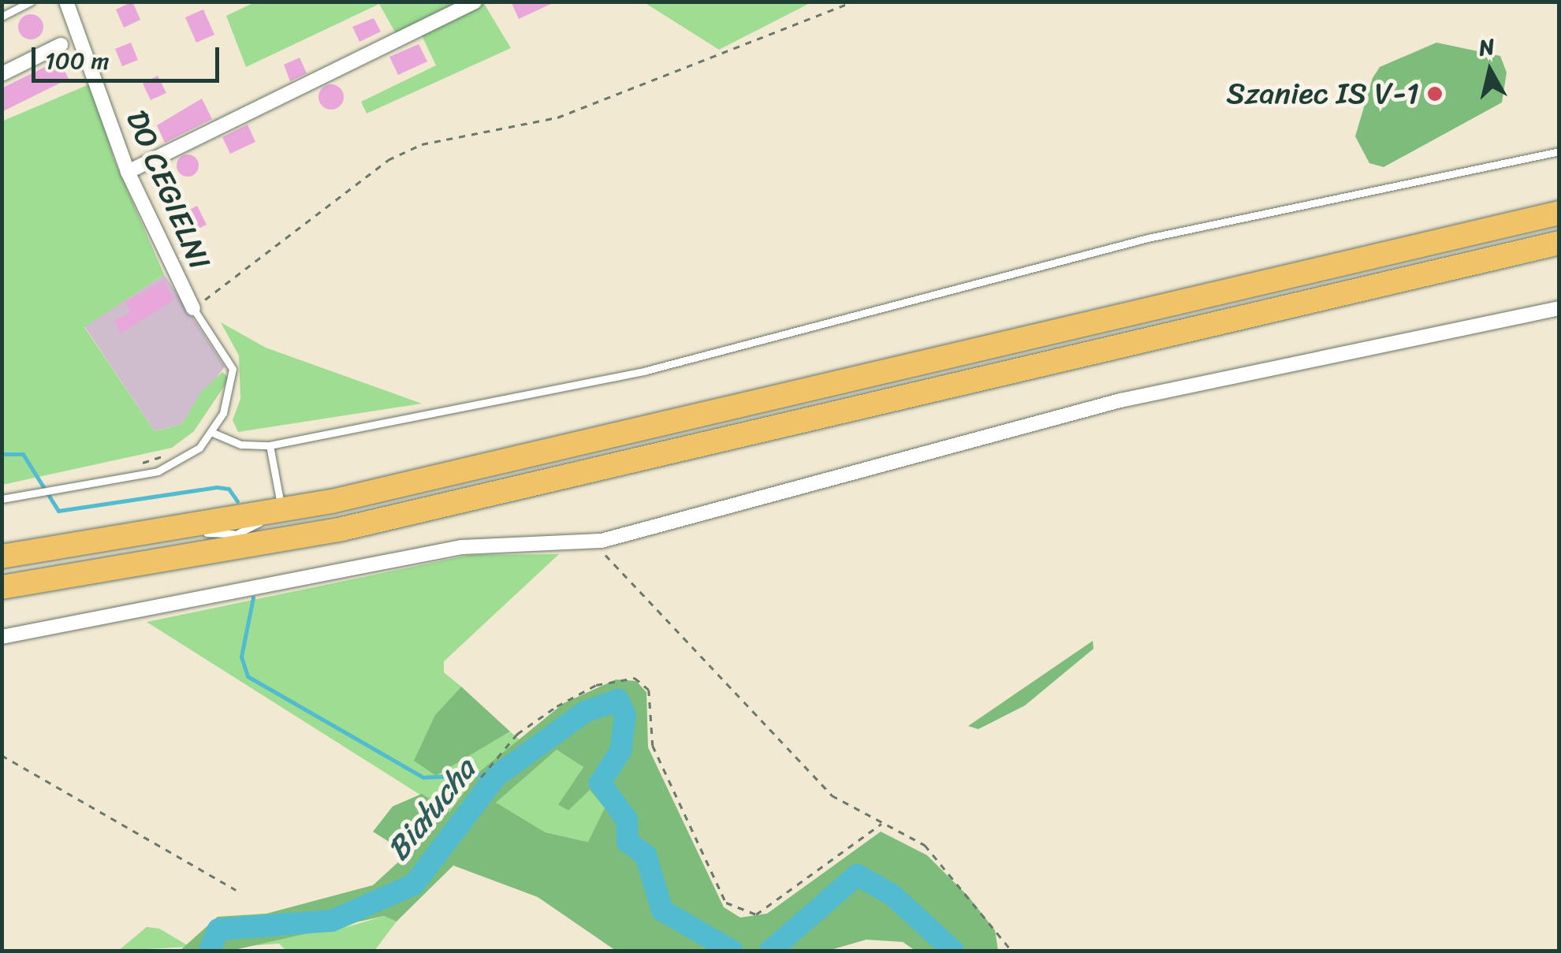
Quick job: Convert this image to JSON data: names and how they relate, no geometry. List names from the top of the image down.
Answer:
{
  "streets": {
    "street": ["DO CEGIELNI"]
  },
  "water": ["Białucha"],
  "places": ["Szaniec IS V-1"],
  "scale_bar": "100 m",
  "north": "top"
}
